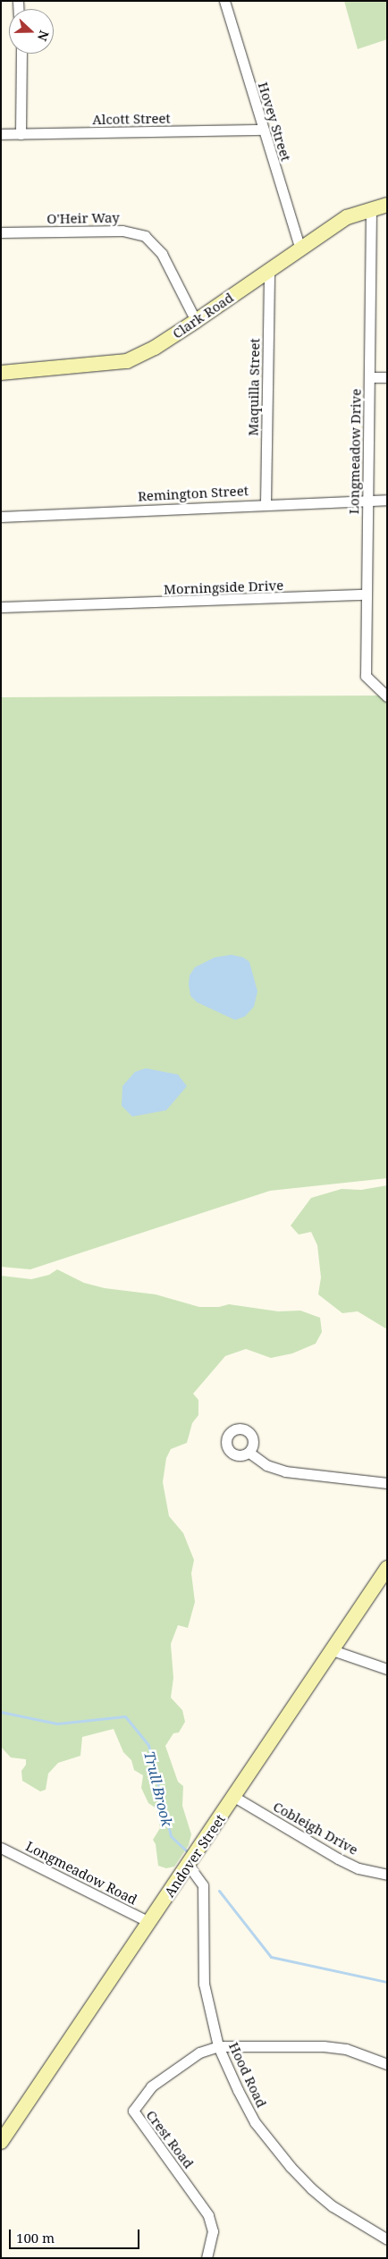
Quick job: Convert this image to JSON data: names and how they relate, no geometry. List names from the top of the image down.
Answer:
{
  "streets": {
    "main road": ["Clark Road", "Andover Street"],
    "street": [
      "Alcott Street",
      "Hovey Street",
      "O'Heir Way",
      "Maquilla Street",
      "Longmeadow Drive",
      "Remington Street",
      "Morningside Drive",
      "Cobleigh Drive",
      "Longmeadow Road",
      "Hood Road",
      "Crest Road"
    ]
  },
  "crossings": [
    ["Alcott Street", "Hovey Street"],
    ["Hovey Street", "Clark Road"],
    ["O'Heir Way", "Clark Road"],
    ["Clark Road", "Maquilla Street"],
    ["Clark Road", "Longmeadow Drive"],
    ["Maquilla Street", "Remington Street"],
    ["Longmeadow Drive", "Remington Street"],
    ["Longmeadow Drive", "Morningside Drive"],
    ["Cobleigh Drive", "Andover Street"],
    ["Andover Street", "Longmeadow Road"],
    ["Andover Street", "Hood Road"],
    ["Hood Road", "Crest Road"]
  ],
  "water": ["Trull Brook"],
  "scale_bar": "100 m",
  "north": "right"
}
